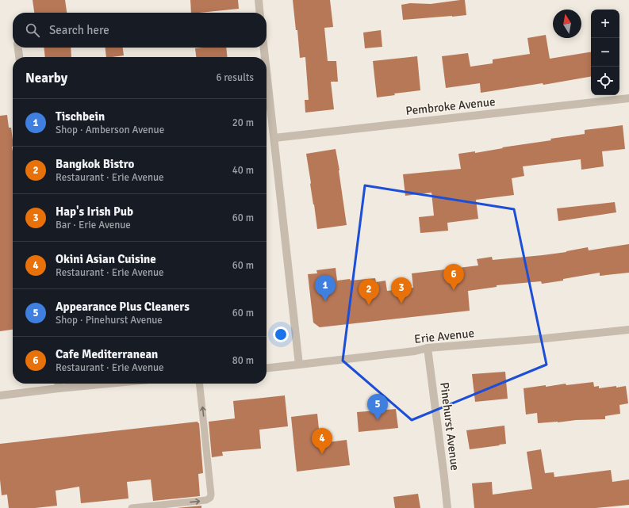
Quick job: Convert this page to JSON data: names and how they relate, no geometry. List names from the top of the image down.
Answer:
{
  "streets": {
    "street": ["Pembroke Avenue", "Erie Avenue", "Pinehurst Avenue"]
  },
  "crossings": [
    ["Erie Avenue", "Pinehurst Avenue"]
  ],
  "north": "top",
  "page": {
    "map_buttons": ["+", "−"],
    "search": "Search here",
    "heading": ["Nearby", "6 results"],
    "list": [
      {
        "mark": "1",
        "name": "Tischbein",
        "note": "Shop · Amberson Avenue",
        "value": "20 m"
      },
      {
        "mark": "2",
        "name": "Bangkok Bistro",
        "note": "Restaurant · Erie Avenue",
        "value": "40 m"
      },
      {
        "mark": "3",
        "name": "Hap's Irish Pub",
        "note": "Bar · Erie Avenue",
        "value": "60 m"
      },
      {
        "mark": "4",
        "name": "Okini Asian Cuisine",
        "note": "Restaurant · Erie Avenue",
        "value": "60 m"
      },
      {
        "mark": "5",
        "name": "Appearance Plus Cleaners",
        "note": "Shop · Pinehurst Avenue",
        "value": "60 m"
      },
      {
        "mark": "6",
        "name": "Cafe Mediterranean",
        "note": "Restaurant · Erie Avenue",
        "value": "80 m"
      }
    ],
    "pins": [
      "6",
      "1",
      "3",
      "2",
      "5",
      "4"
    ]
  }
}
